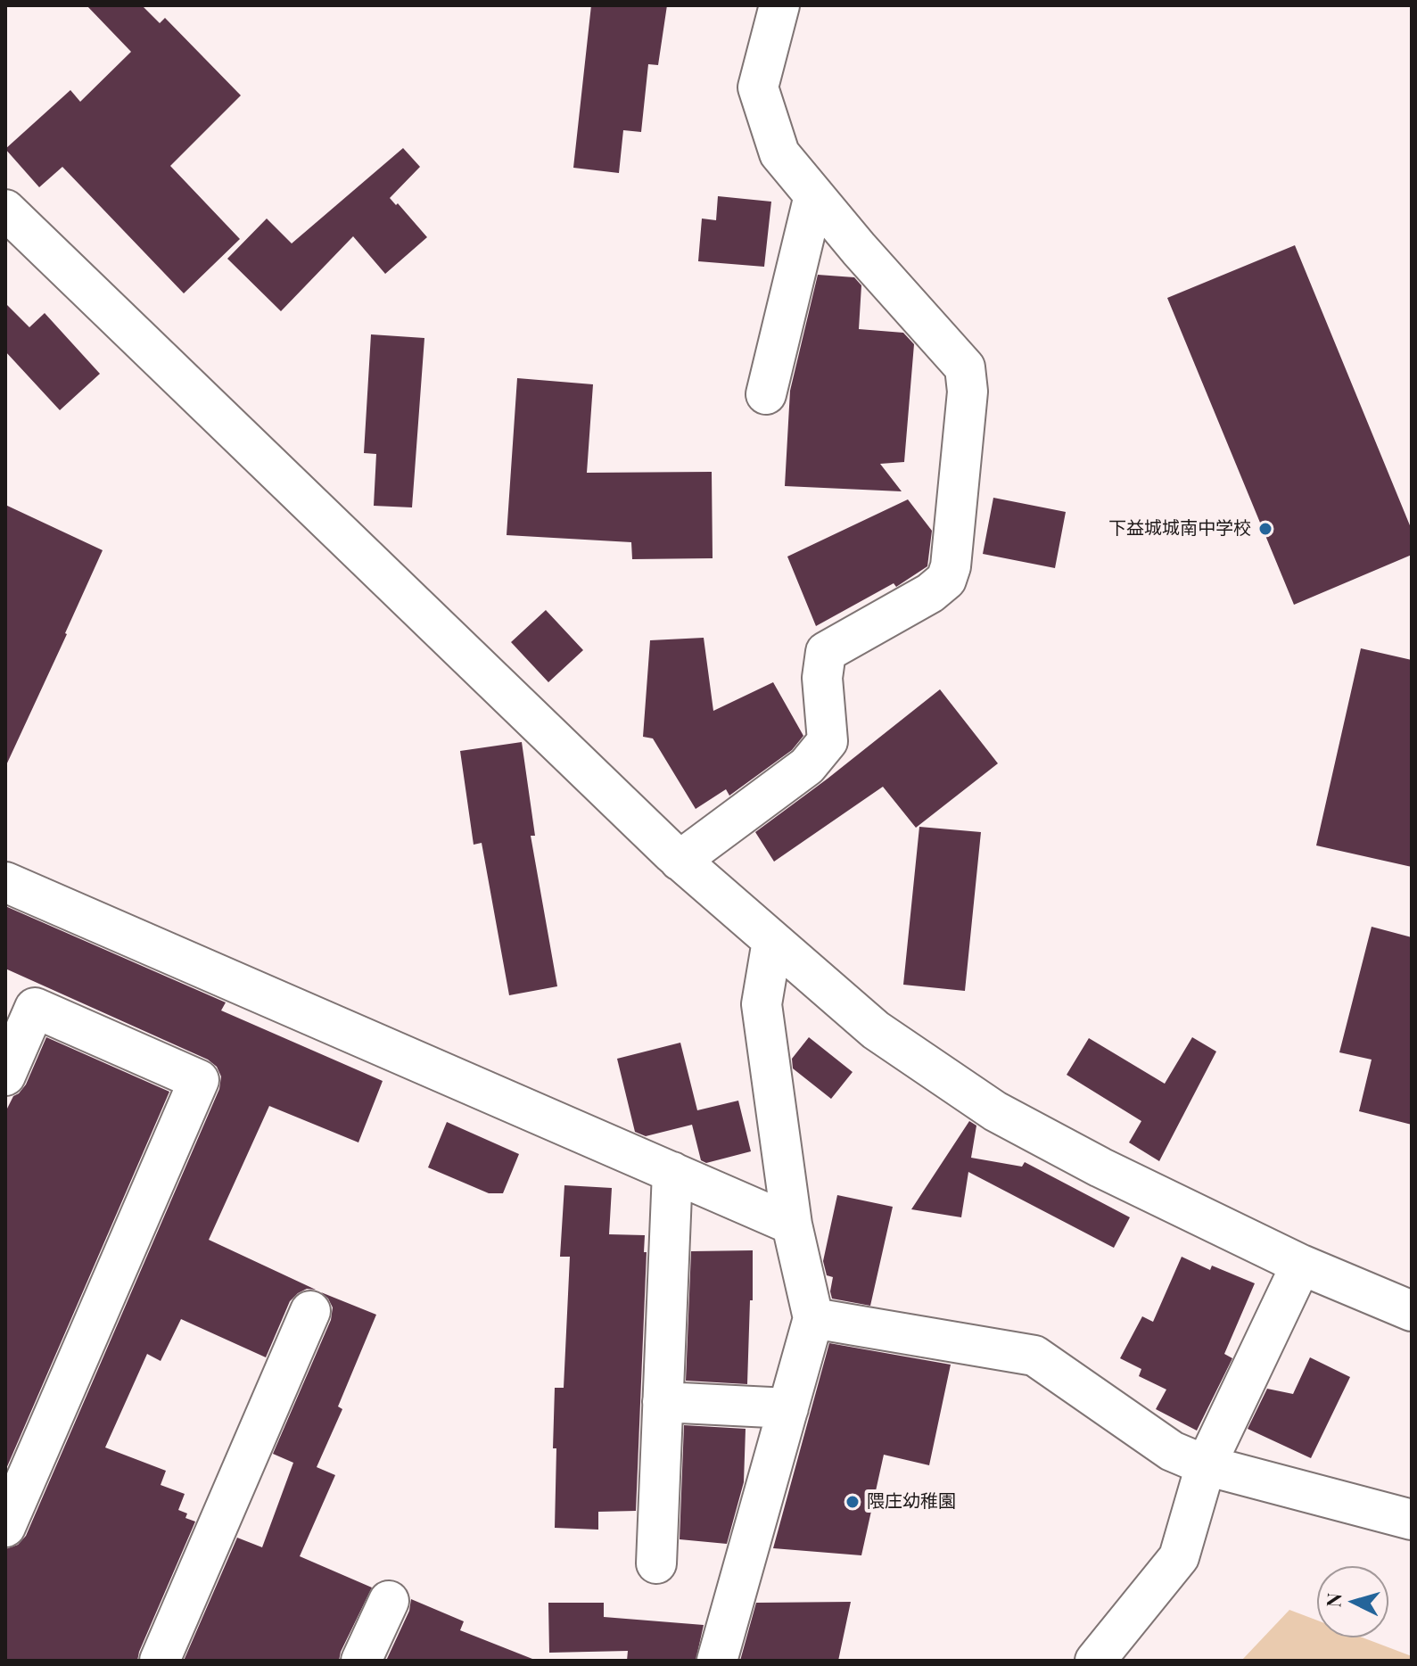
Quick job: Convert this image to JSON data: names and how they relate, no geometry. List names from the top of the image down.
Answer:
{
  "places": ["下益城城南中学校", "隈庄幼稚園"],
  "north": "left"
}
